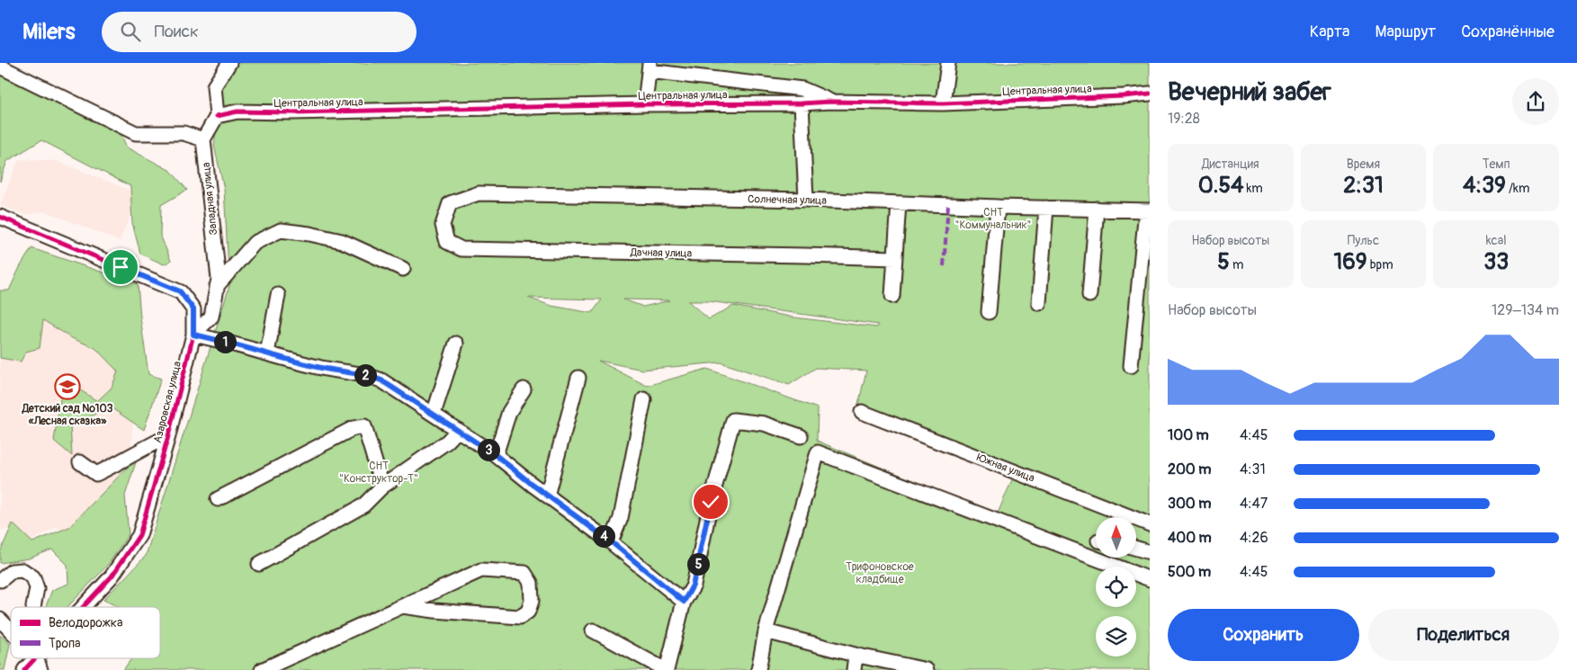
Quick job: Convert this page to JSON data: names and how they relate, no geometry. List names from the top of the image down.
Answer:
{
  "streets": {
    "street": [
      "Центральная улица",
      "Западная улица",
      "Солнечная улица",
      "Дачная улица",
      "Азаровская улица",
      "Южная улица"
    ]
  },
  "crossings": [
    ["Западная улица", "Азаровская улица"],
    ["Солнечная улица", "Дачная улица"]
  ],
  "parks": ["СНТ \"Коммунальник\"", "СНТ \"Конструктор-Т\"", "Трифоновское кладбище"],
  "places": {
    "school or university": ["Детский сад №103 «Лесная сказка»"]
  },
  "legend": ["Велодорожка", "Тропа"],
  "north": "top",
  "page": {
    "header": "Milers",
    "search": "Поиск",
    "nav": ["Карта", "Маршрут", "Сохранённые"],
    "heading": ["Вечерний забег", "19:28"],
    "stats": [
      ["Дистанция", "0.54 km"],
      ["Время", "2:31"],
      ["Темп", "4:39 /km"],
      ["Набор высоты", "5 m"],
      ["Пульс", "169 bpm"],
      ["kcal", "33"]
    ],
    "chart": ["Набор высоты", "129–134 m"],
    "pins": [
      "1",
      "2",
      "3",
      "4",
      "5"
    ],
    "list": [
      {
        "name": "100 m",
        "note": "4:45"
      },
      {
        "name": "200 m",
        "note": "4:31"
      },
      {
        "name": "300 m",
        "note": "4:47"
      },
      {
        "name": "400 m",
        "note": "4:26"
      },
      {
        "name": "500 m",
        "note": "4:45"
      }
    ],
    "buttons": ["Сохранить", "Поделиться"]
  }
}
